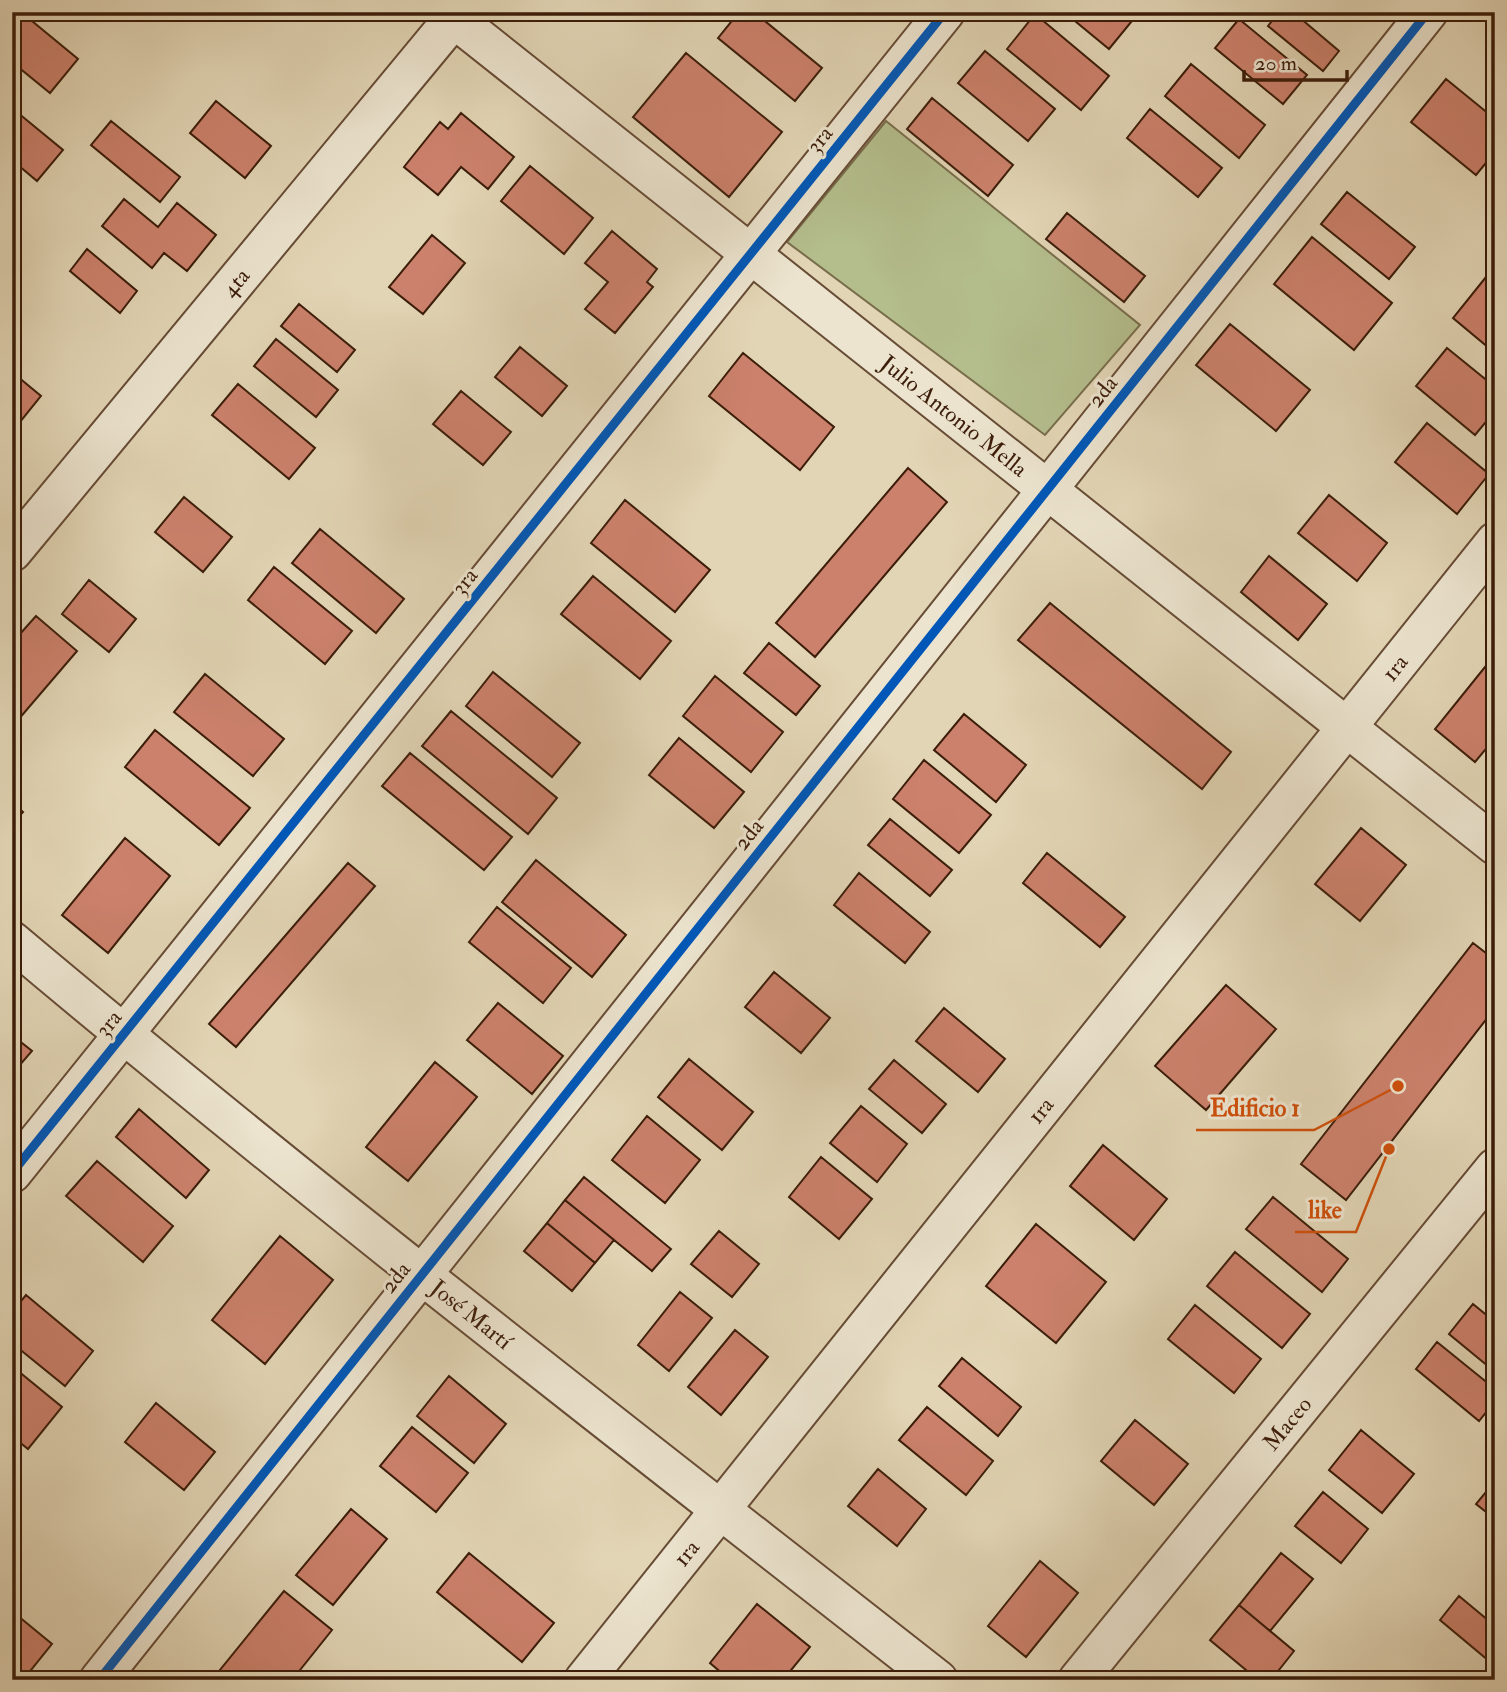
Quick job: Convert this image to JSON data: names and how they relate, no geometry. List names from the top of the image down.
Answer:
{
  "streets": {
    "street": [
      "3ra",
      "4ta",
      "2da",
      "Julio Antonio Mella",
      "1ra",
      "José Martí",
      "Maceo"
    ]
  },
  "crossings": [
    ["3ra", "Julio Antonio Mella"],
    ["3ra", "José Martí"],
    ["4ta", "Julio Antonio Mella"],
    ["2da", "Julio Antonio Mella"],
    ["2da", "José Martí"],
    ["Julio Antonio Mella", "1ra"],
    ["1ra", "José Martí"]
  ],
  "places": ["Edificio 1", "like"],
  "scale_bar": "20 m"
}
